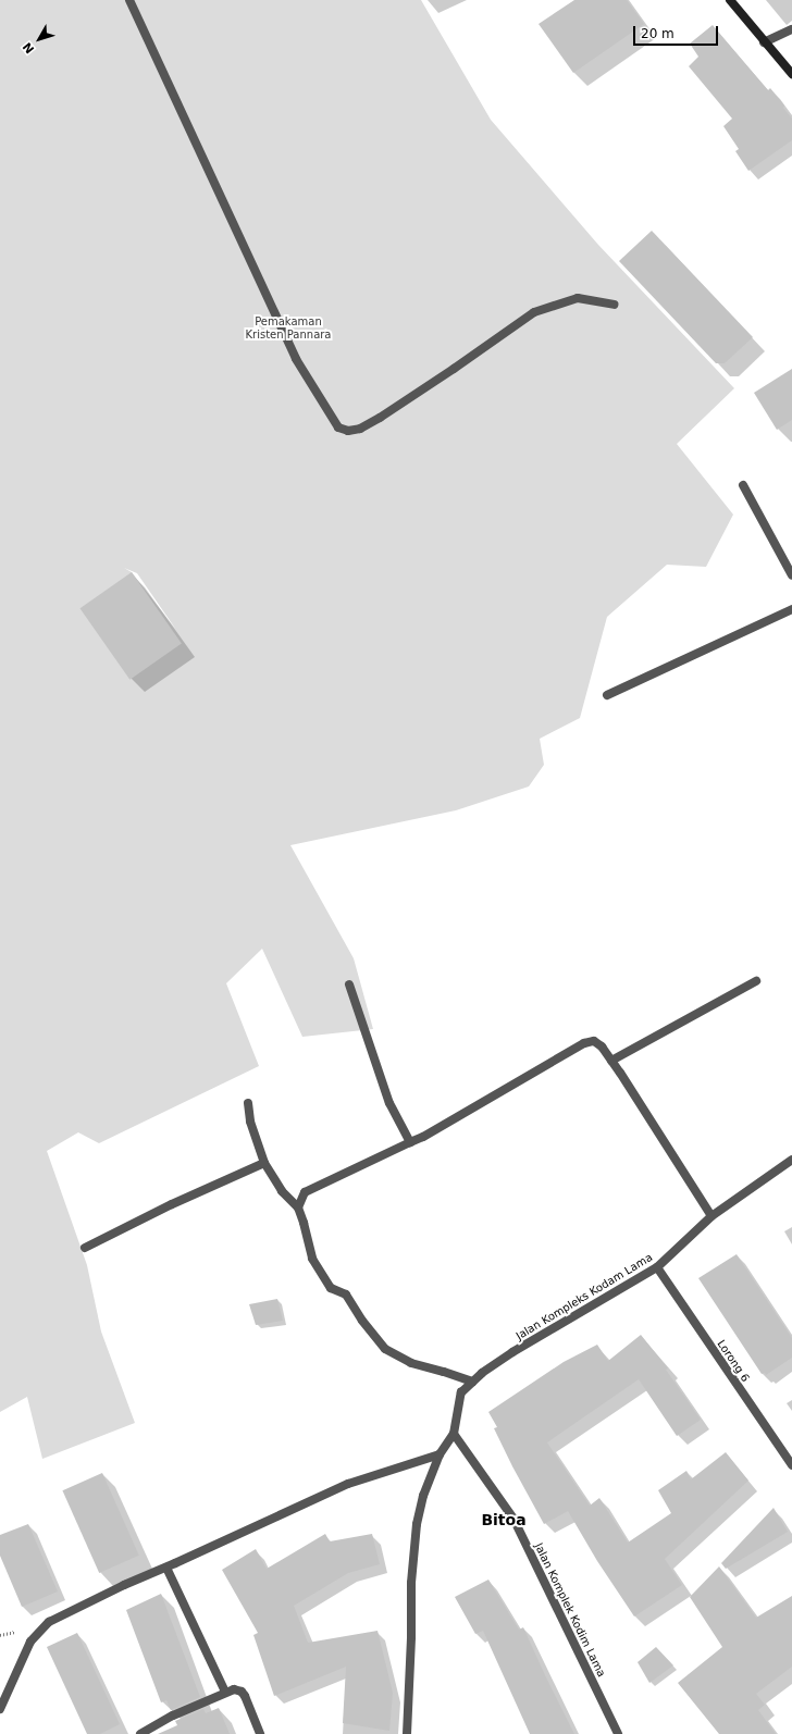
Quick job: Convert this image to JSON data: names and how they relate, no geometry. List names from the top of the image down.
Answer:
{
  "streets": {
    "street": ["Jalan Kompleks Kodam Lama", "Lorong 6", "Jalan Komplek Kodim Lama"]
  },
  "crossings": [
    ["Jalan Kompleks Kodam Lama", "Lorong 6"],
    ["Jalan Kompleks Kodam Lama", "Jalan Komplek Kodim Lama"]
  ],
  "districts": ["Bitoa"],
  "parks": ["Pemakaman Kristen Pannara"],
  "scale_bar": "20 m",
  "north": "bottom left"
}
